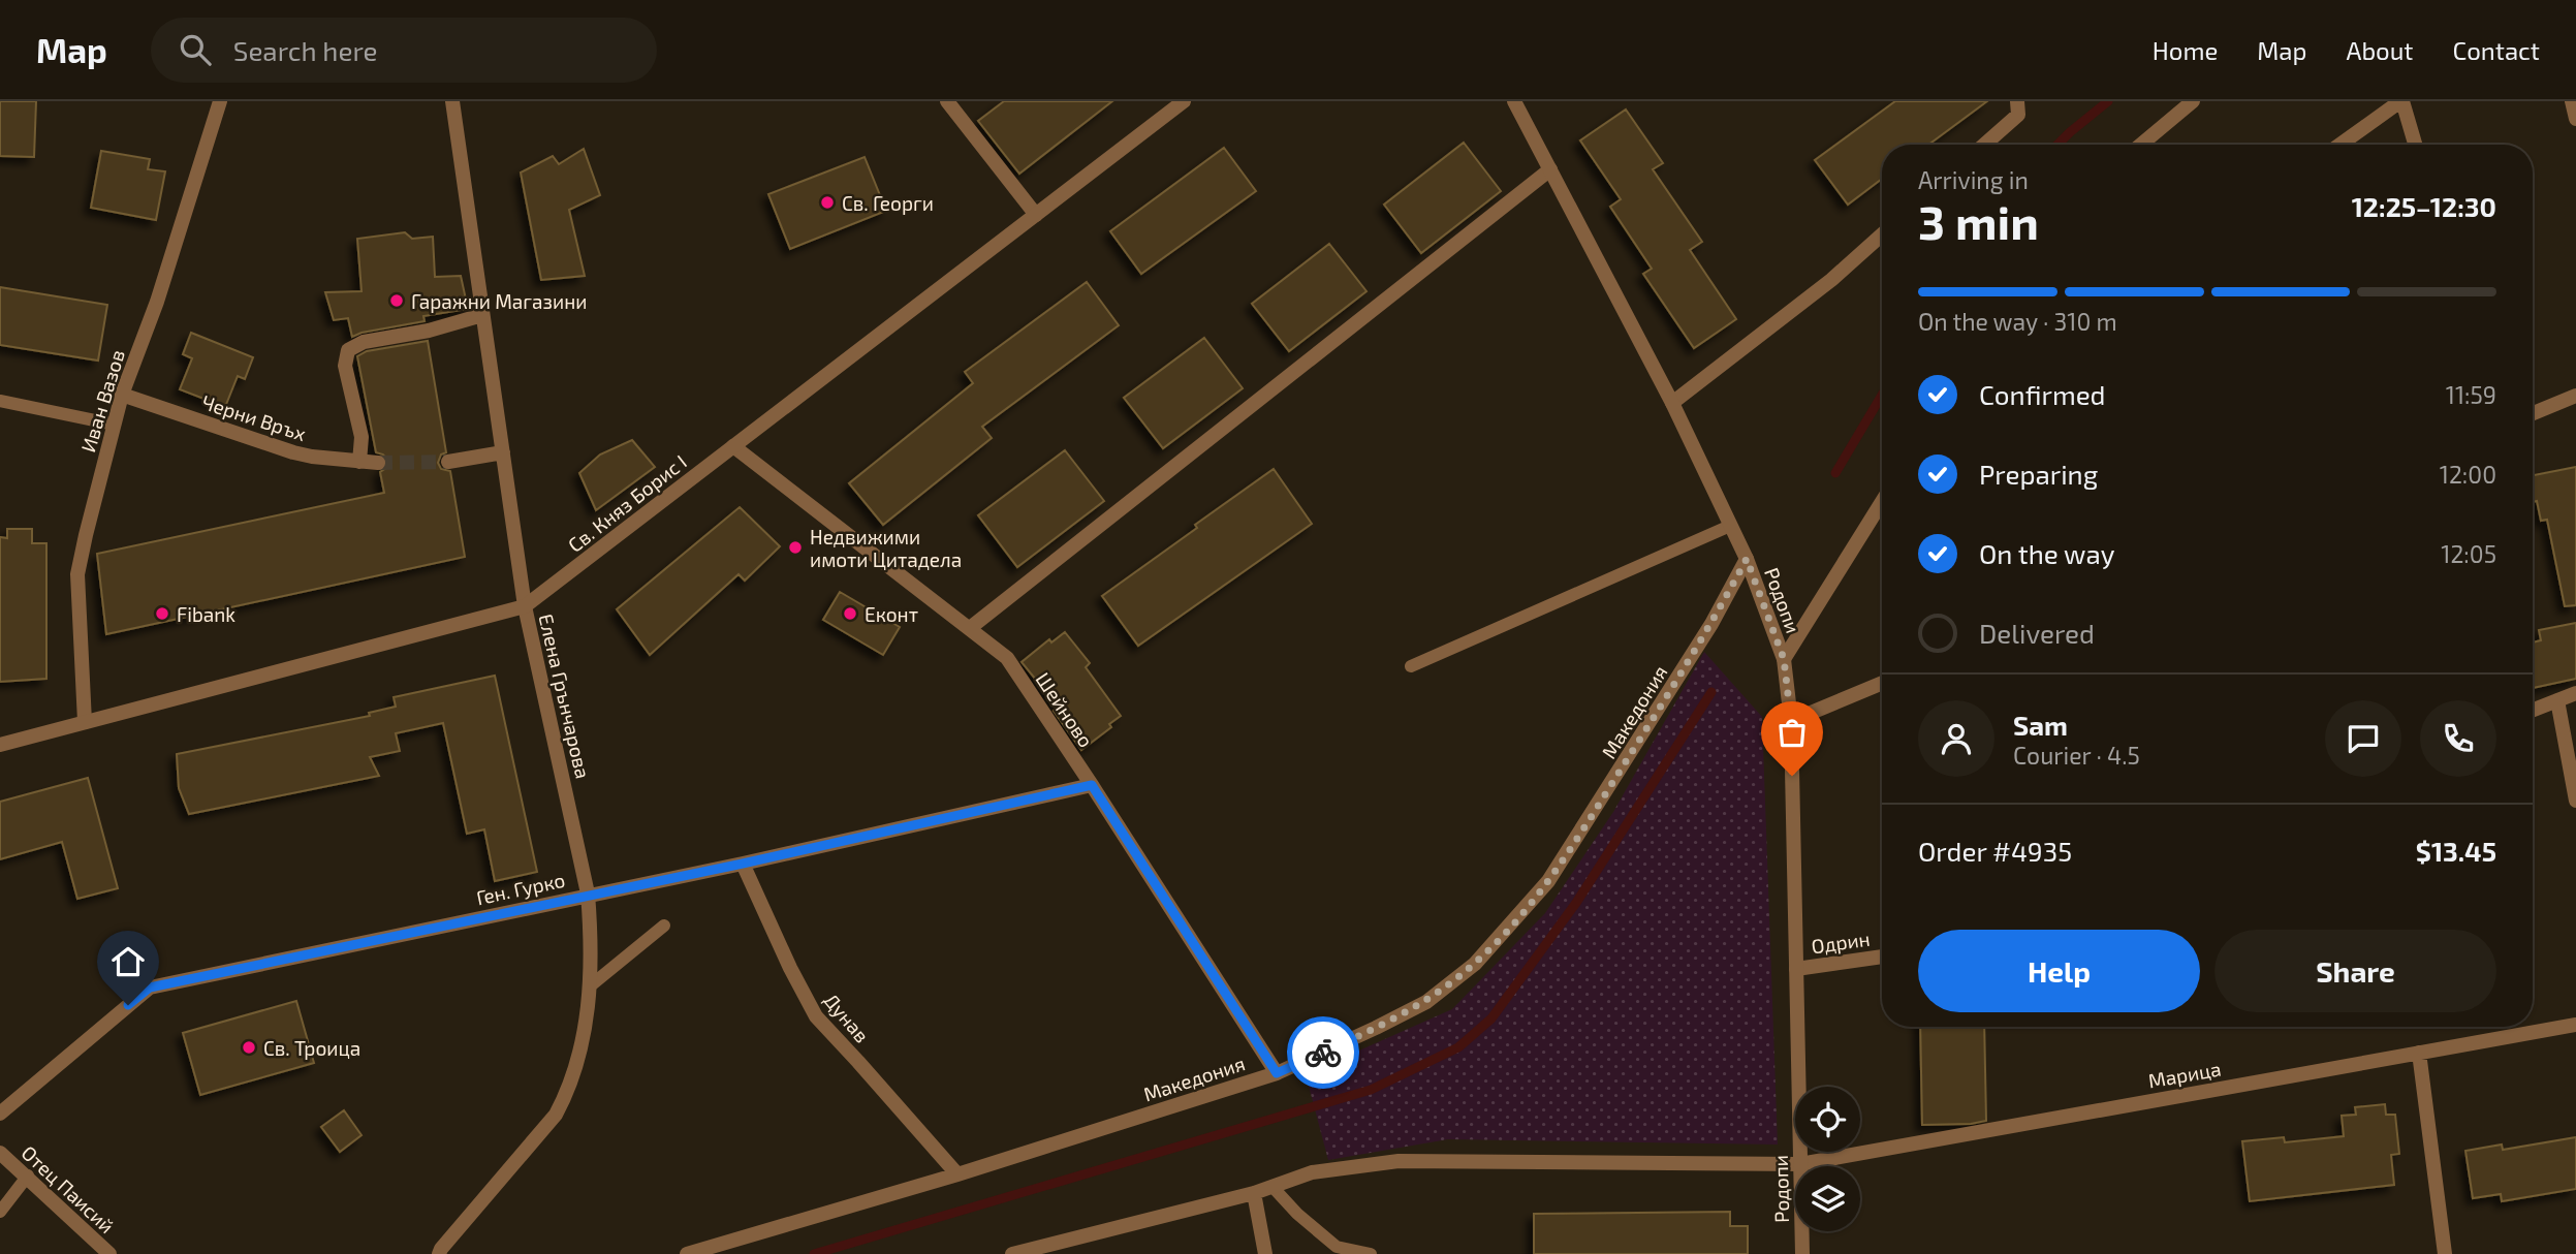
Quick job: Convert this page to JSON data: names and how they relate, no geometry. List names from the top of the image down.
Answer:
{
  "streets": {
    "street": [
      "Иван Вазов",
      "Черни Връх",
      "Св. Княз Борис I",
      "Родопи",
      "Елена Грънчарова",
      "Шейново",
      "Македония",
      "Ген. Гурко",
      "Одрин",
      "Дунав",
      "Марица",
      "Отец Паисий"
    ]
  },
  "crossings": [
    ["Иван Вазов", "Черни Връх"],
    ["Иван Вазов", "Св. Княз Борис I"],
    ["Св. Княз Борис I", "Елена Грънчарова"],
    ["Св. Княз Борис I", "Шейново"],
    ["Родопи", "Македония"],
    ["Родопи", "Одрин"],
    ["Родопи", "Марица"],
    ["Елена Грънчарова", "Ген. Гурко"],
    ["Шейново", "Македония"],
    ["Шейново", "Ген. Гурко"],
    ["Македония", "Дунав"],
    ["Ген. Гурко", "Дунав"]
  ],
  "places": [
    "Св. Георги",
    "Гаражни Магазини",
    "Недвижими имоти Цитадела",
    "Fibank",
    "Еконт",
    "Св. Троица"
  ],
  "page": {
    "header": "Map",
    "search": "Search here",
    "nav": [
      "Home",
      "Map",
      "About",
      "Contact"
    ],
    "heading": ["3 min", "Arriving in", "12:25–12:30"],
    "panel": [
      "Sam",
      "Courier · 4.5",
      "Order #4935",
      "$13.45"
    ],
    "bar": "On the way · 310 m",
    "list": [
      ["Confirmed", "11:59"],
      ["Preparing", "12:00"],
      ["On the way", "12:05"],
      "Delivered"
    ],
    "buttons": ["Help", "Share"]
  }
}
